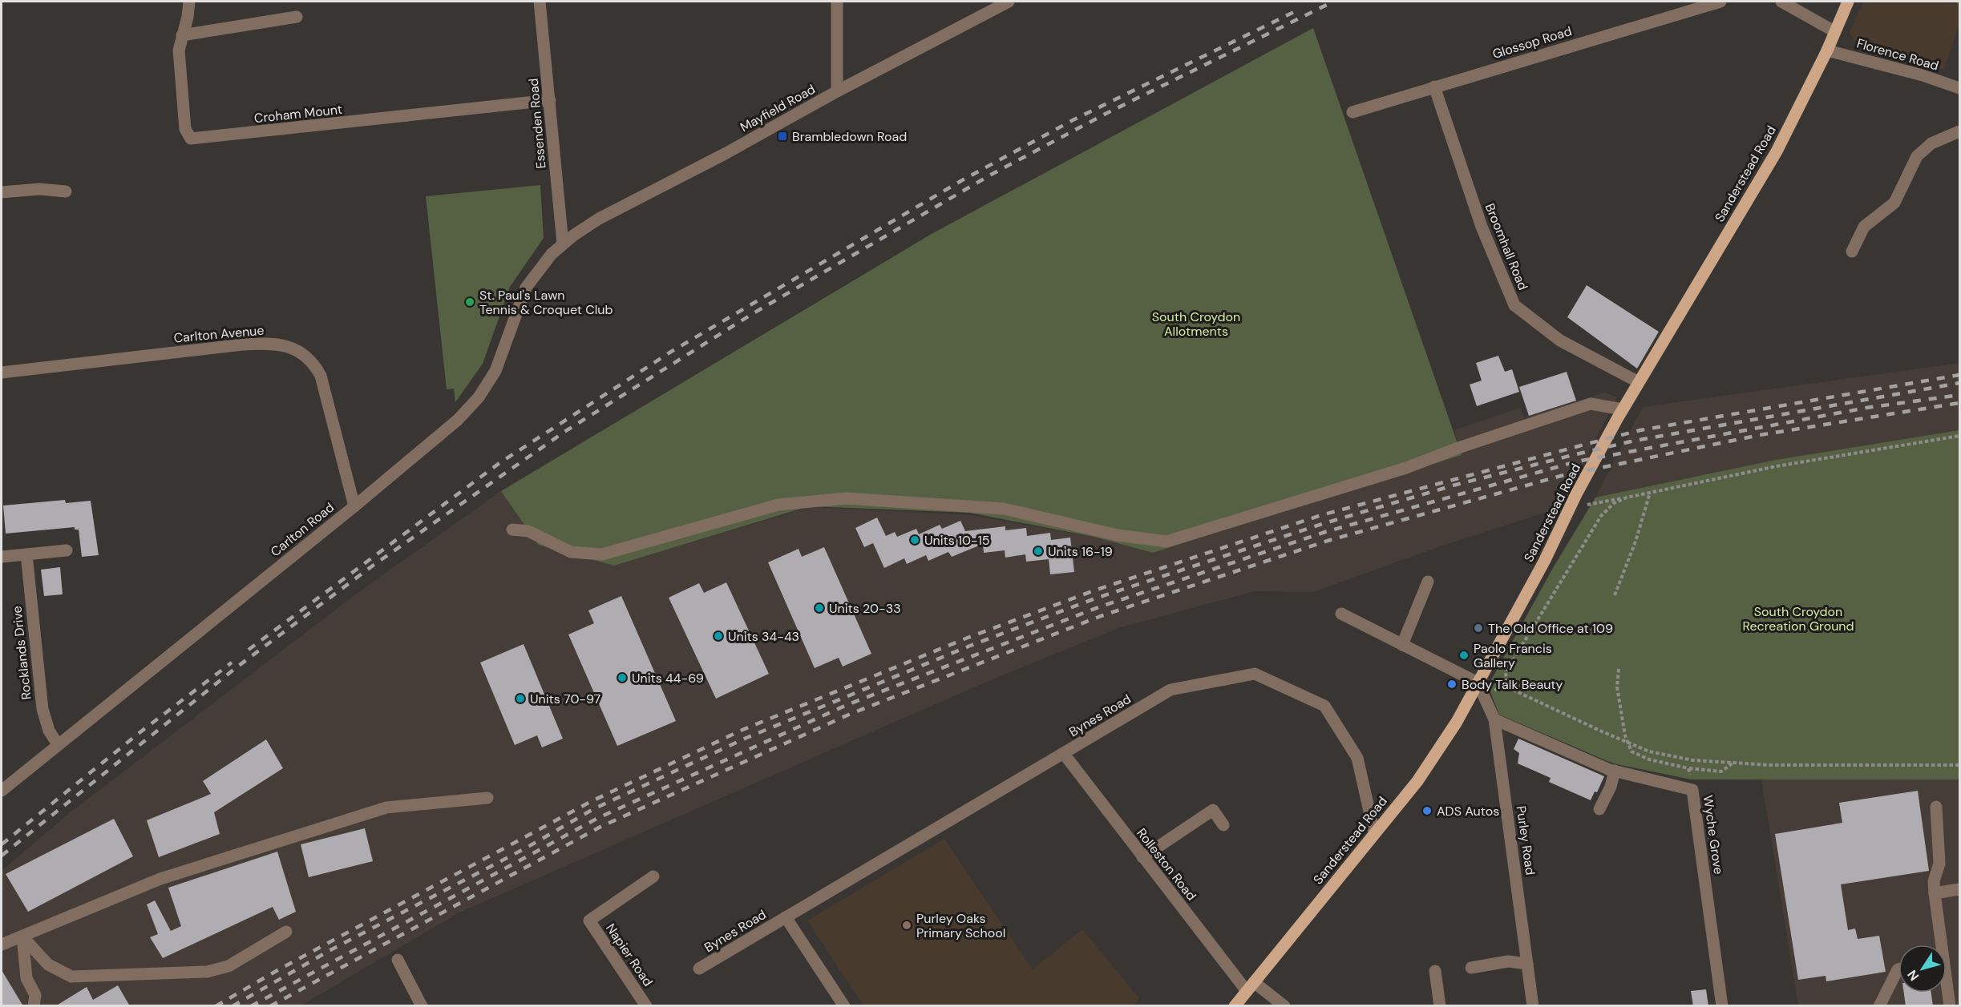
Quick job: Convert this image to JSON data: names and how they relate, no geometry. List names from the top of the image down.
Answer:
{
  "streets": {
    "main road": ["Sanderstead Road"],
    "street": [
      "Glossop Road",
      "Florence Road",
      "Mayfield Road",
      "Croham Mount",
      "Essenden Road",
      "Broomhall Road",
      "Carlton Avenue",
      "Carlton Road",
      "Rocklands Drive",
      "Bynes Road",
      "Wyche Grove",
      "Purley Road",
      "Rolleston Road",
      "Napier Road"
    ]
  },
  "crossings": [
    ["Glossop Road", "Broomhall Road"],
    ["Florence Road", "Sanderstead Road"],
    ["Mayfield Road", "Essenden Road"],
    ["Mayfield Road", "Carlton Road"],
    ["Croham Mount", "Essenden Road"],
    ["Essenden Road", "Carlton Road"],
    ["Sanderstead Road", "Broomhall Road"],
    ["Sanderstead Road", "Bynes Road"],
    ["Sanderstead Road", "Purley Road"],
    ["Sanderstead Road", "Rolleston Road"],
    ["Carlton Avenue", "Carlton Road"],
    ["Carlton Road", "Rocklands Drive"],
    ["Bynes Road", "Rolleston Road"],
    ["Wyche Grove", "Purley Road"]
  ],
  "parks": ["South Croydon Allotments", "South Croydon Recreation Ground"],
  "places": {
    "transit": ["Brambledown Road"],
    "other": [
      "St. Paul's Lawn Tennis & Croquet Club",
      "Units 10-15",
      "Units 16-19",
      "Units 20-33",
      "The Old Office at 109",
      "Units 34-43",
      "Paolo Francis Gallery",
      "Units 44-69",
      "Body Talk Beauty",
      "Units 70-97",
      "ADS Autos",
      "Purley Oaks Primary School"
    ]
  },
  "north": "bottom left"
}
